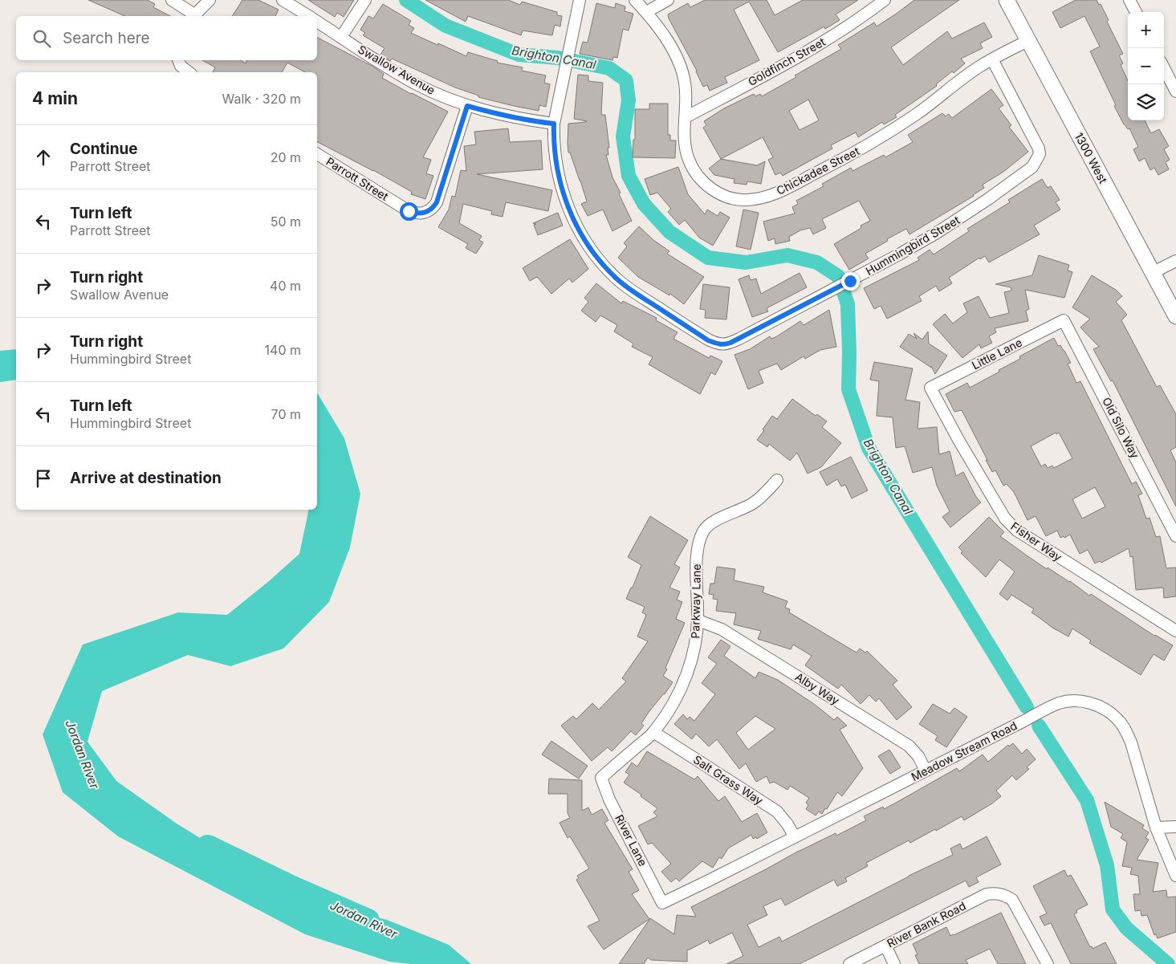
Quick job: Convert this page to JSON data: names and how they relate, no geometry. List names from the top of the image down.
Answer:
{
  "streets": {
    "street": [
      "Goldfinch Street",
      "Swallow Avenue",
      "1300 West",
      "Chickadee Street",
      "Parrott Street",
      "Hummingbird Street",
      "Little Lane",
      "Old Silo Way",
      "Fisher Way",
      "Parkway Lane",
      "Alby Way",
      "Meadow Stream Road",
      "Salt Grass Way",
      "River Lane",
      "River Bank Road"
    ]
  },
  "crossings": [
    ["Goldfinch Street", "Chickadee Street"],
    ["Swallow Avenue", "Parrott Street"],
    ["Swallow Avenue", "Hummingbird Street"],
    ["1300 West", "Chickadee Street"],
    ["Chickadee Street", "Hummingbird Street"],
    ["Little Lane", "Old Silo Way"],
    ["Little Lane", "Fisher Way"],
    ["Parkway Lane", "Alby Way"],
    ["Parkway Lane", "Salt Grass Way"],
    ["Parkway Lane", "River Lane"],
    ["Alby Way", "Meadow Stream Road"],
    ["Meadow Stream Road", "Salt Grass Way"],
    ["Meadow Stream Road", "River Lane"]
  ],
  "water": ["Brighton Canal", "Jordan River"],
  "page": {
    "map_buttons": ["+", "−"],
    "search": "Search here",
    "heading": ["4 min", "Walk · 320 m"],
    "list": [
      ["Continue", "Parrott Street", "20 m"],
      ["Turn left", "Parrott Street", "50 m"],
      ["Turn right", "Swallow Avenue", "40 m"],
      ["Turn right", "Hummingbird Street", "140 m"],
      ["Turn left", "Hummingbird Street", "70 m"],
      "Arrive at destination"
    ]
  }
}
